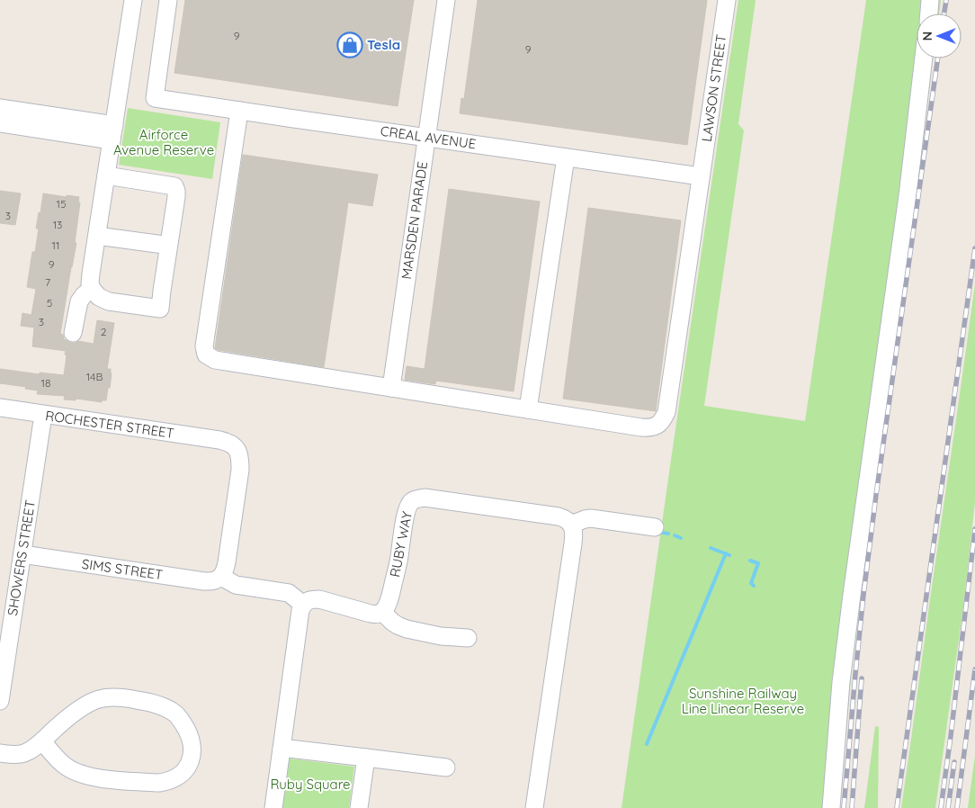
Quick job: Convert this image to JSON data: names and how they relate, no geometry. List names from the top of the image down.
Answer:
{
  "streets": {
    "street": [
      "LAWSON STREET",
      "CREAL AVENUE",
      "MARSDEN PARADE",
      "ROCHESTER STREET",
      "RUBY WAY",
      "SHOWERS STREET",
      "SIMS STREET"
    ]
  },
  "crossings": [
    ["LAWSON STREET", "CREAL AVENUE"],
    ["LAWSON STREET", "MARSDEN PARADE"],
    ["CREAL AVENUE", "MARSDEN PARADE"],
    ["ROCHESTER STREET", "SHOWERS STREET"],
    ["ROCHESTER STREET", "SIMS STREET"],
    ["SHOWERS STREET", "SIMS STREET"]
  ],
  "parks": ["Airforce Avenue Reserve", "Sunshine Railway Line Linear Reserve", "Ruby Square"],
  "places": {
    "shop": ["Tesla"]
  },
  "house_numbers": [
    "9",
    "9",
    "15",
    "3",
    "13",
    "11",
    "9",
    "7",
    "5",
    "3",
    "2",
    "14B",
    "18"
  ],
  "north": "left"
}
